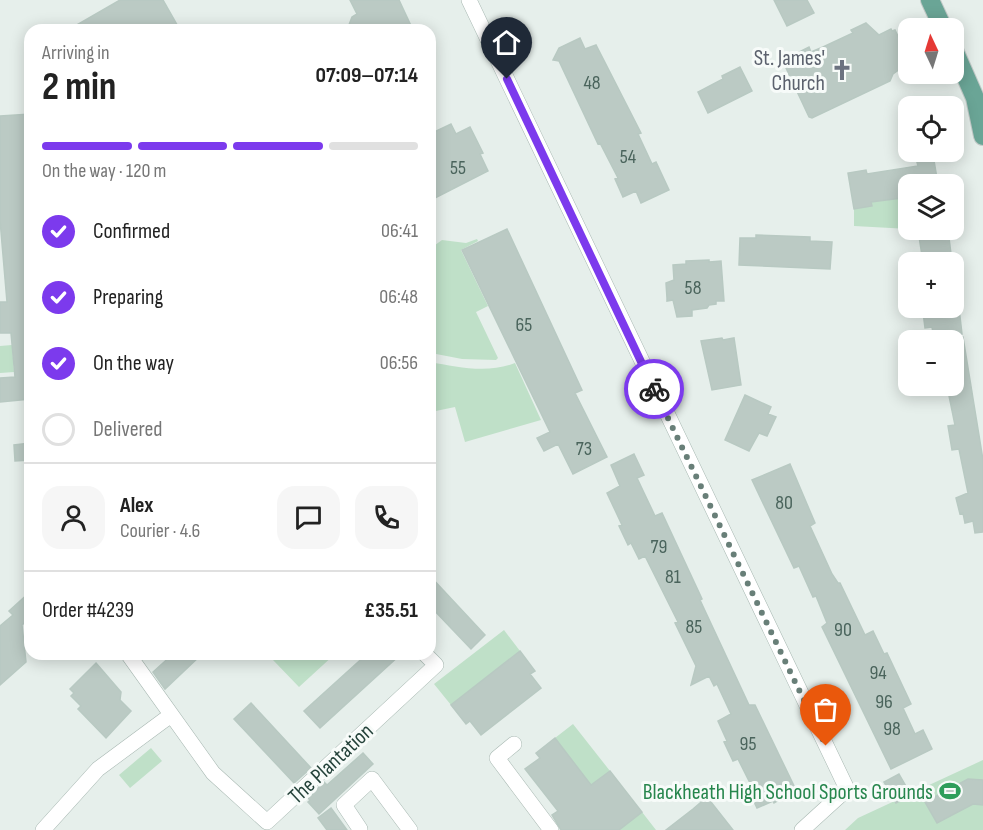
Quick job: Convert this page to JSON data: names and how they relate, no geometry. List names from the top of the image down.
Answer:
{
  "streets": {
    "street": ["The Plantation"]
  },
  "places": {
    "church": ["St. James' Church"],
    "sports": ["Blackheath High School Sports Grounds"]
  },
  "house_numbers": [
    "48",
    "54",
    "55",
    "58",
    "65",
    "73",
    "80",
    "79",
    "81",
    "85",
    "90",
    "94",
    "96",
    "98",
    "95"
  ],
  "north": "top",
  "page": {
    "map_buttons": ["+", "−"],
    "heading": ["2 min", "Arriving in", "07:09–07:14"],
    "panel": [
      "Alex",
      "Courier · 4.6",
      "Order #4239",
      "£35.51"
    ],
    "bar": "On the way · 120 m",
    "list": [
      ["Confirmed", "06:41"],
      ["Preparing", "06:48"],
      ["On the way", "06:56"],
      "Delivered"
    ]
  }
}
